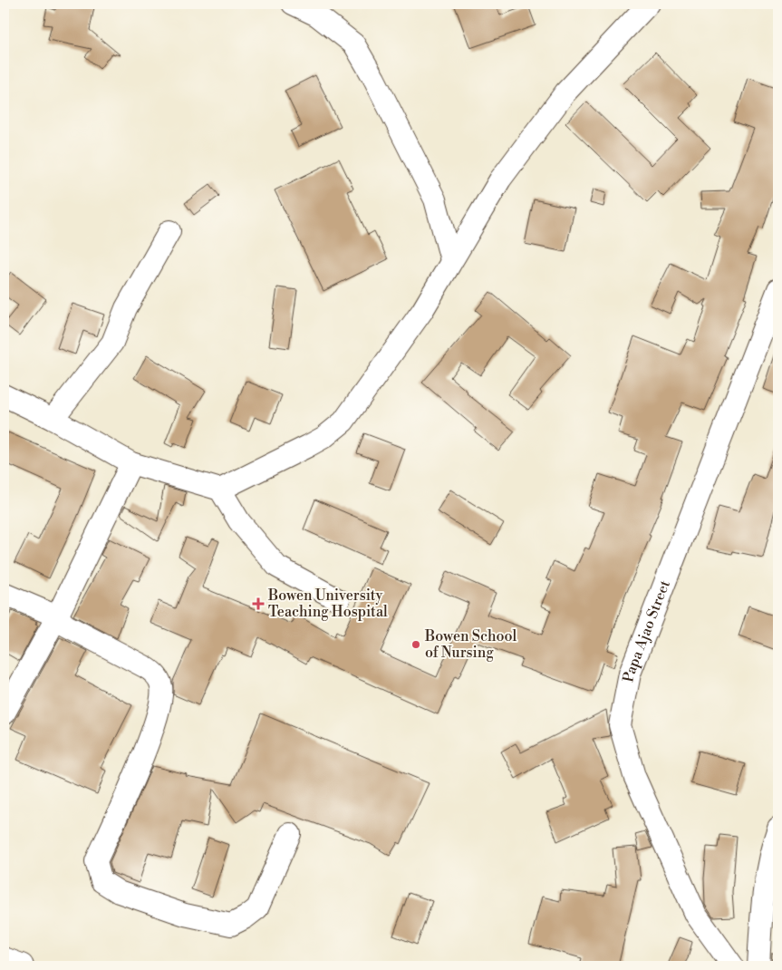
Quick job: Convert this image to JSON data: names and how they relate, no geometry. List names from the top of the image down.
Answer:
{
  "streets": {
    "street": ["Papa Ajao Street"]
  },
  "places": {
    "health": ["Bowen University Teaching Hospital"],
    "other": ["Bowen School of Nursing"]
  }
}
